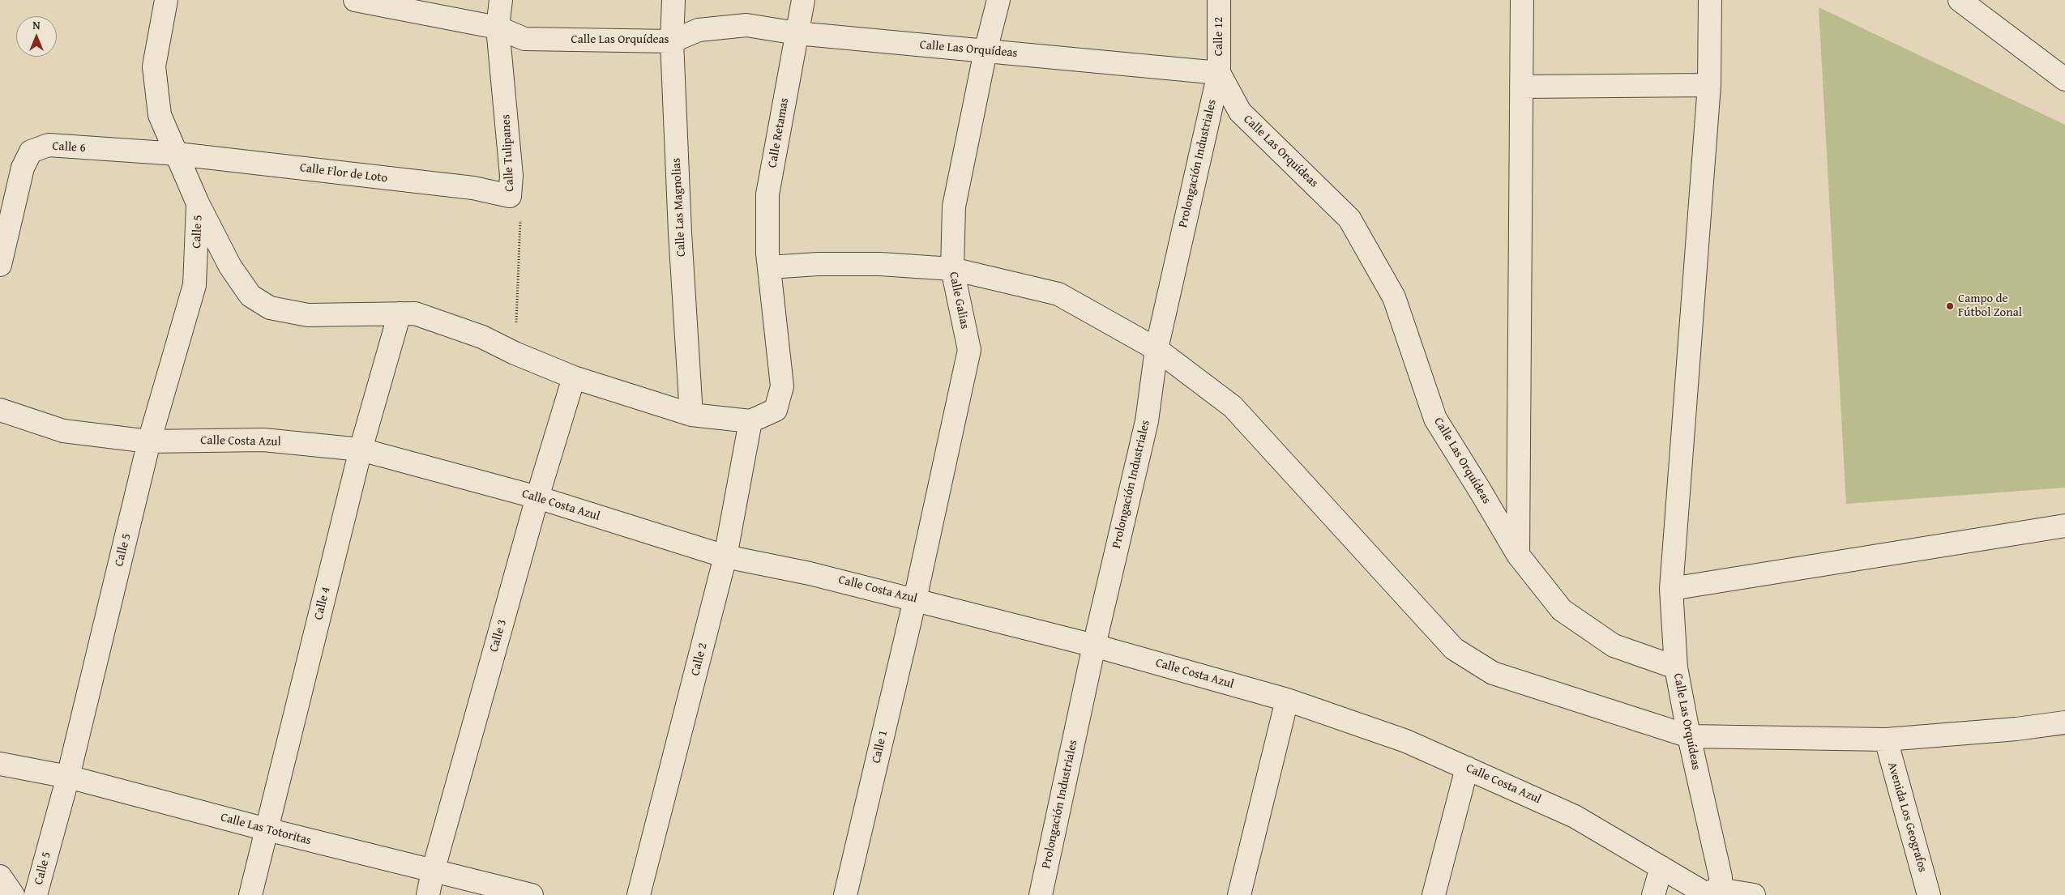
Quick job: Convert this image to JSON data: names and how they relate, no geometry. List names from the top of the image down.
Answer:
{
  "streets": {
    "street": [
      "Calle 12",
      "Calle Las Orquídeas",
      "Calle Retamas",
      "Calle 6",
      "Calle Tulipanes",
      "Prolongación Industriales",
      "Calle Flor de Loto",
      "Calle Las Magnolias",
      "Calle 5",
      "Calle Galias",
      "Calle Costa Azul",
      "Calle 4",
      "Calle 3",
      "Calle 2",
      "Calle 1",
      "Avenida Los Geografos",
      "Calle Las Totoritas"
    ]
  },
  "crossings": [
    ["Calle 12", "Calle Las Orquídeas"],
    ["Calle 12", "Prolongación Industriales"],
    ["Calle Las Orquídeas", "Calle Retamas"],
    ["Calle Las Orquídeas", "Calle Tulipanes"],
    ["Calle Las Orquídeas", "Prolongación Industriales"],
    ["Calle Las Orquídeas", "Calle Las Magnolias"],
    ["Calle Las Orquídeas", "Calle Galias"],
    ["Calle Las Orquídeas", "Calle Costa Azul"],
    ["Calle Retamas", "Calle 2"],
    ["Calle 6", "Calle Flor de Loto"],
    ["Calle Tulipanes", "Calle Flor de Loto"],
    ["Prolongación Industriales", "Calle Costa Azul"],
    ["Calle 5", "Calle Costa Azul"],
    ["Calle 5", "Calle Las Totoritas"],
    ["Calle Galias", "Calle Costa Azul"],
    ["Calle Galias", "Calle 1"],
    ["Calle Costa Azul", "Calle 4"],
    ["Calle Costa Azul", "Calle 3"],
    ["Calle Costa Azul", "Calle 2"],
    ["Calle Costa Azul", "Calle 1"],
    ["Calle 4", "Calle Las Totoritas"],
    ["Calle 3", "Calle Las Totoritas"]
  ],
  "places": ["Campo de Fútbol Zonal"],
  "north": "top"
}
